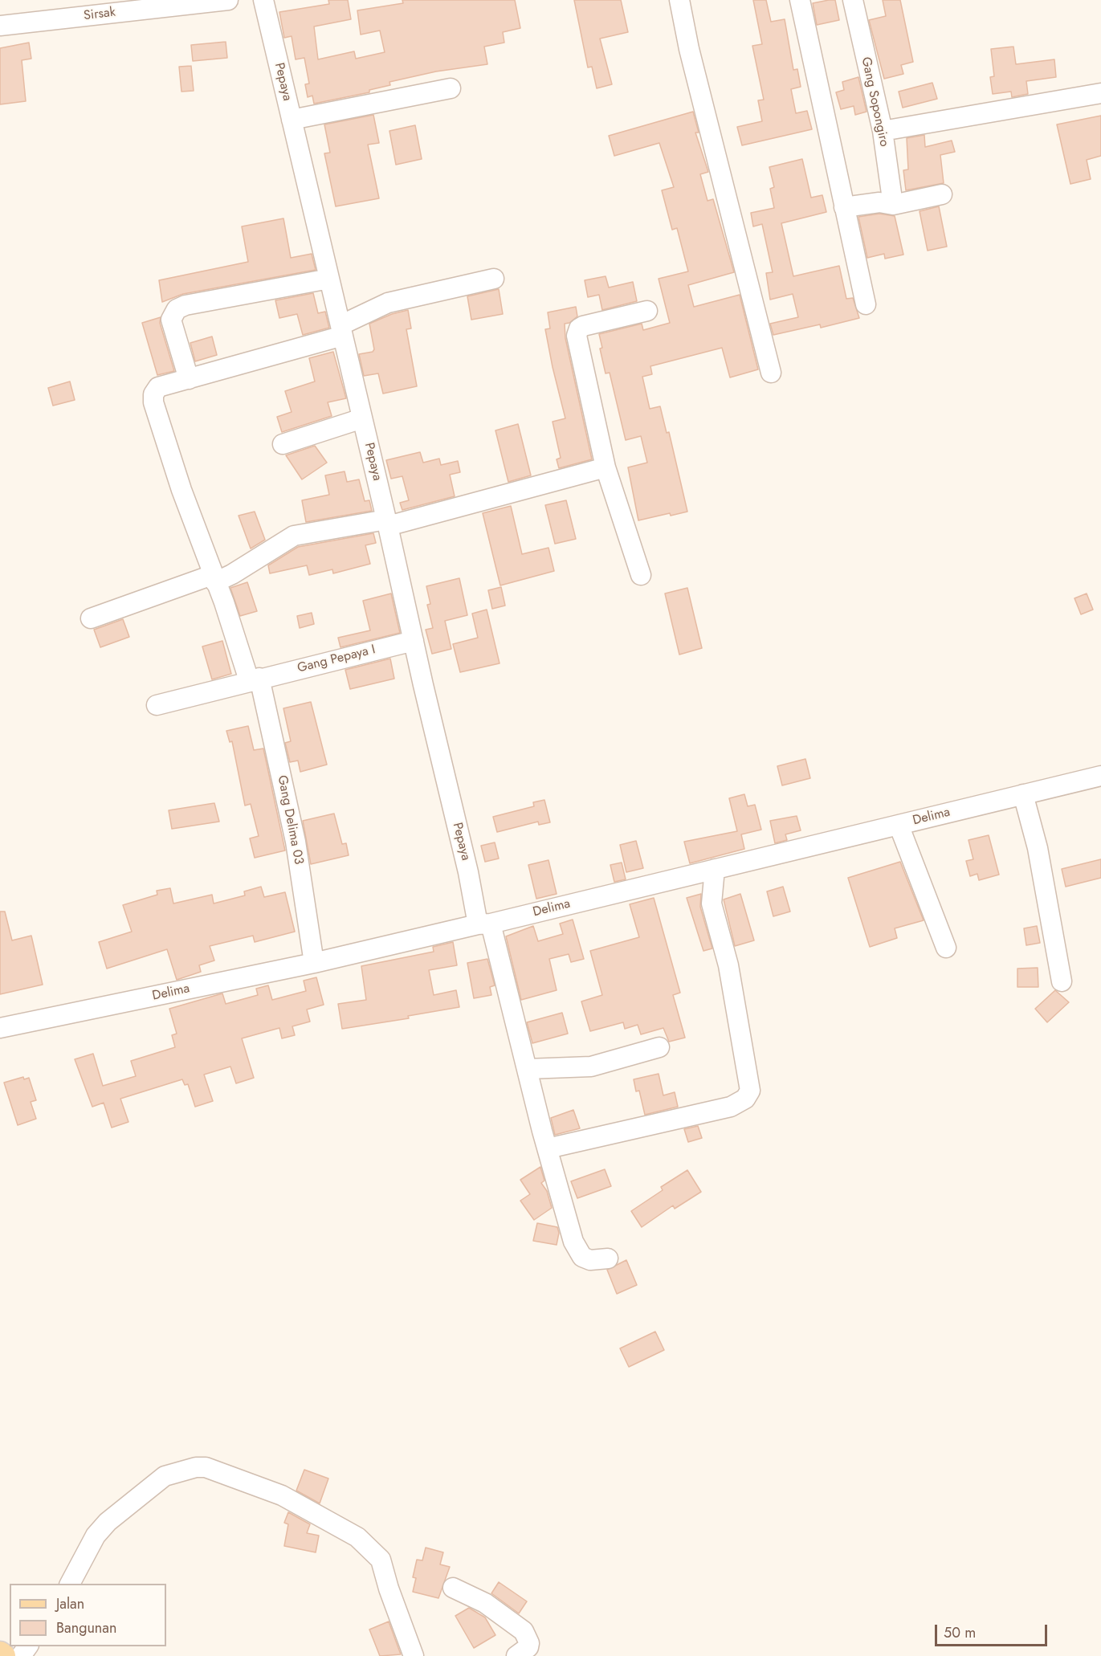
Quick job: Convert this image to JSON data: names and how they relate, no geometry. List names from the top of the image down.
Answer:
{
  "streets": {
    "street": [
      "Sirsak",
      "Pepaya",
      "Gang Sopongiro",
      "Gang Pepaya I",
      "Delima",
      "Gang Delima 03"
    ]
  },
  "crossings": [
    ["Pepaya", "Gang Pepaya I"],
    ["Pepaya", "Delima"],
    ["Gang Pepaya I", "Gang Delima 03"],
    ["Delima", "Gang Delima 03"]
  ],
  "legend": ["Jalan", "Bangunan"],
  "scale_bar": "50 m"
}
